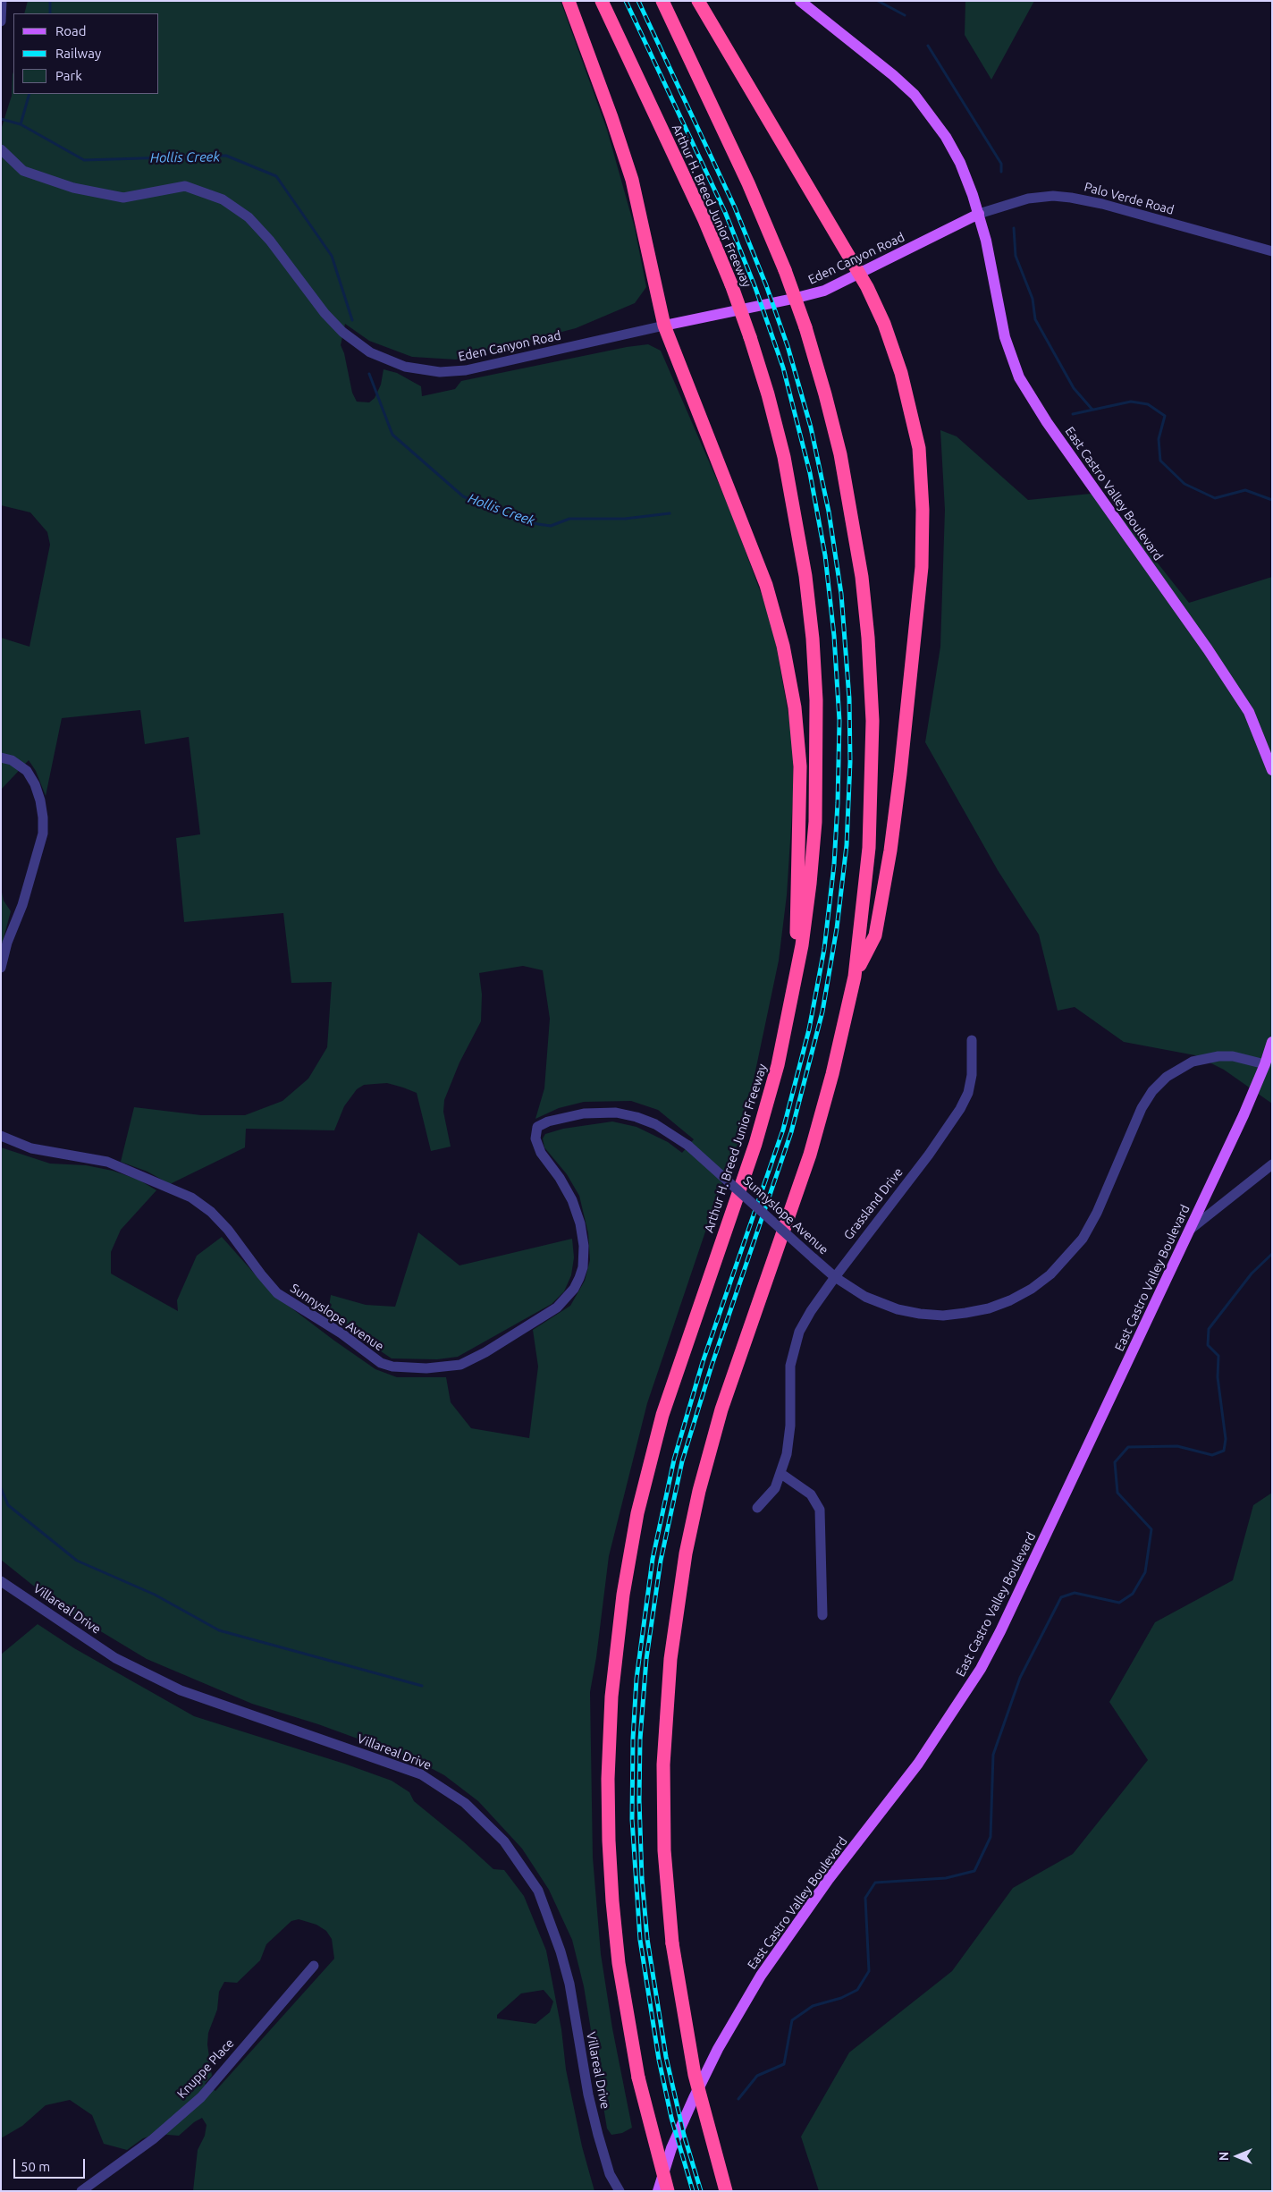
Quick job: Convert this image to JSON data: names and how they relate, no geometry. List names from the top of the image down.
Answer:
{
  "streets": {
    "highway": ["Arthur H. Breed Junior Freeway"],
    "main road": ["Eden Canyon Road", "East Castro Valley Boulevard"],
    "street": [
      "Palo Verde Road",
      "Grassland Drive",
      "Sunnyslope Avenue",
      "Villareal Drive",
      "Knuppe Place"
    ]
  },
  "crossings": [
    ["Palo Verde Road", "Eden Canyon Road"],
    ["Palo Verde Road", "East Castro Valley Boulevard"],
    ["Eden Canyon Road", "East Castro Valley Boulevard"],
    ["East Castro Valley Boulevard", "Sunnyslope Avenue"],
    ["Grassland Drive", "Sunnyslope Avenue"]
  ],
  "water": ["Hollis Creek"],
  "legend": ["Road", "Railway", "Park"],
  "scale_bar": "50 m",
  "north": "left"
}
